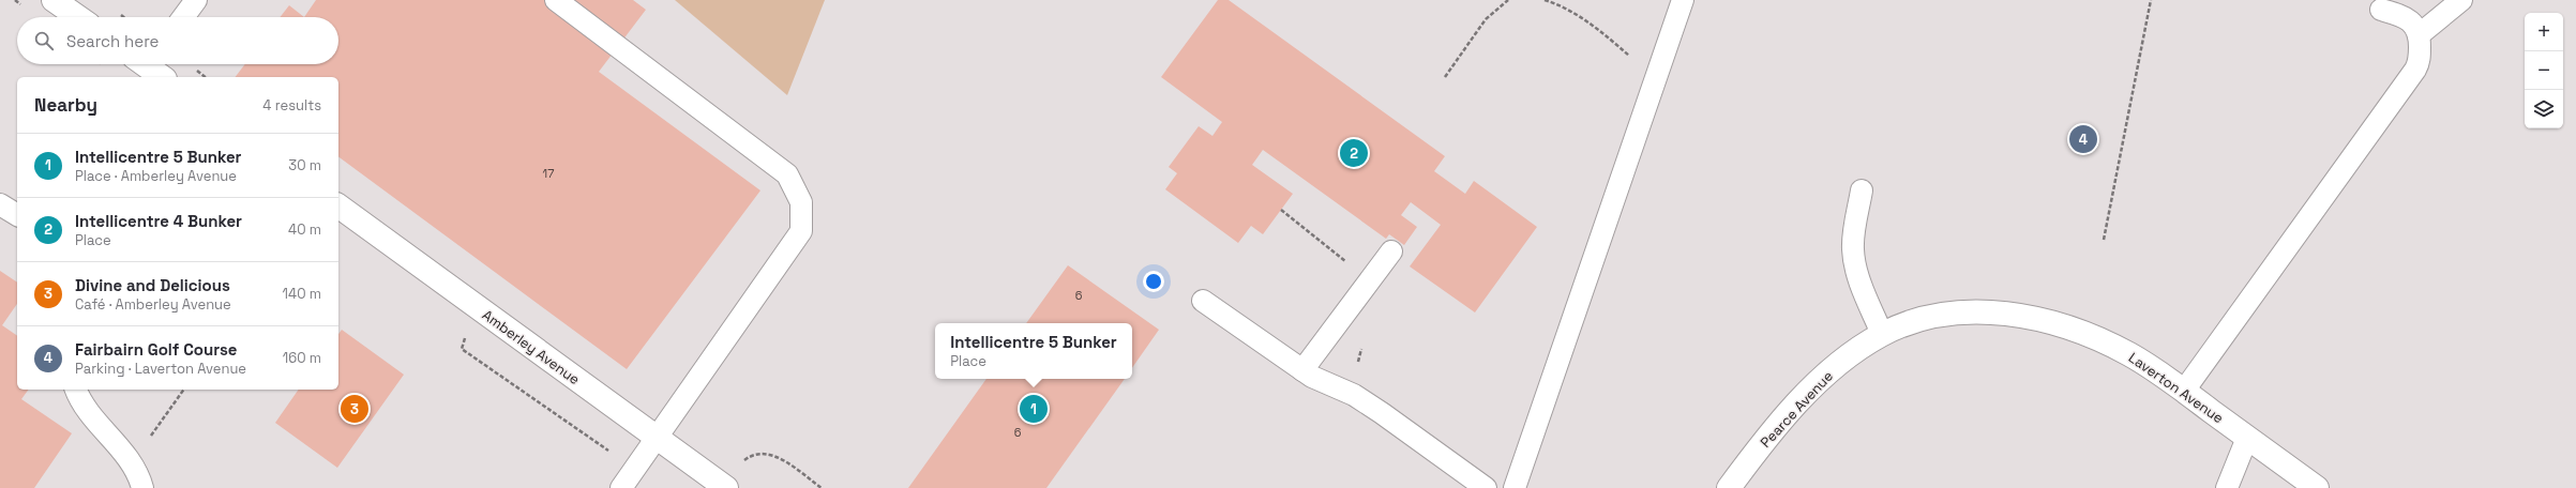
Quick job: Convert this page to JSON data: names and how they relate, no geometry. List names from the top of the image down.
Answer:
{
  "streets": {
    "street": ["Amberley Avenue", "Laverton Avenue", "Pearce Avenue"]
  },
  "crossings": [
    ["Laverton Avenue", "Pearce Avenue"]
  ],
  "house_numbers": ["17", "6", "6"],
  "page": {
    "map_buttons": ["+", "−"],
    "search": "Search here",
    "heading": ["Nearby", "4 results"],
    "pins": [
      "4",
      "2",
      "1",
      "3"
    ],
    "list": [
      {
        "mark": "1",
        "name": "Intellicentre 5 Bunker",
        "note": "Place · Amberley Avenue",
        "value": "30 m"
      },
      {
        "mark": "2",
        "name": "Intellicentre 4 Bunker",
        "note": "Place",
        "value": "40 m"
      },
      {
        "mark": "3",
        "name": "Divine and Delicious",
        "note": "Café · Amberley Avenue",
        "value": "140 m"
      },
      {
        "mark": "4",
        "name": "Fairbairn Golf Course",
        "note": "Parking · Laverton Avenue",
        "value": "160 m"
      }
    ],
    "popup": ["Intellicentre 5 Bunker", "Place"]
  }
}
